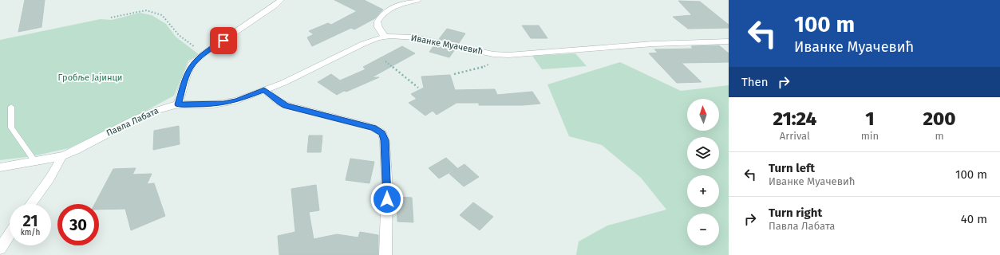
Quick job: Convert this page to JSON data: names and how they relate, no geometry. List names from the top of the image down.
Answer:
{
  "streets": {
    "street": ["Иванке Муачевић", "Павла Лабата"]
  },
  "crossings": [
    ["Иванке Муачевић", "Павла Лабата"]
  ],
  "parks": ["Гробље Јајинци"],
  "north": "top",
  "page": {
    "turn": ["100 m", "Иванке Муачевић"],
    "then": "Then",
    "eta": [
      "21:24",
      "Arrival",
      "1",
      "min",
      "200",
      "m"
    ],
    "map_buttons": ["+", "−"],
    "list": [
      {
        "name": "Turn left",
        "note": "Иванке Муачевић",
        "value": "100 m"
      },
      {
        "name": "Turn right",
        "note": "Павла Лабата",
        "value": "40 m"
      }
    ],
    "speed": "21 km/h",
    "limit": "30"
  }
}
